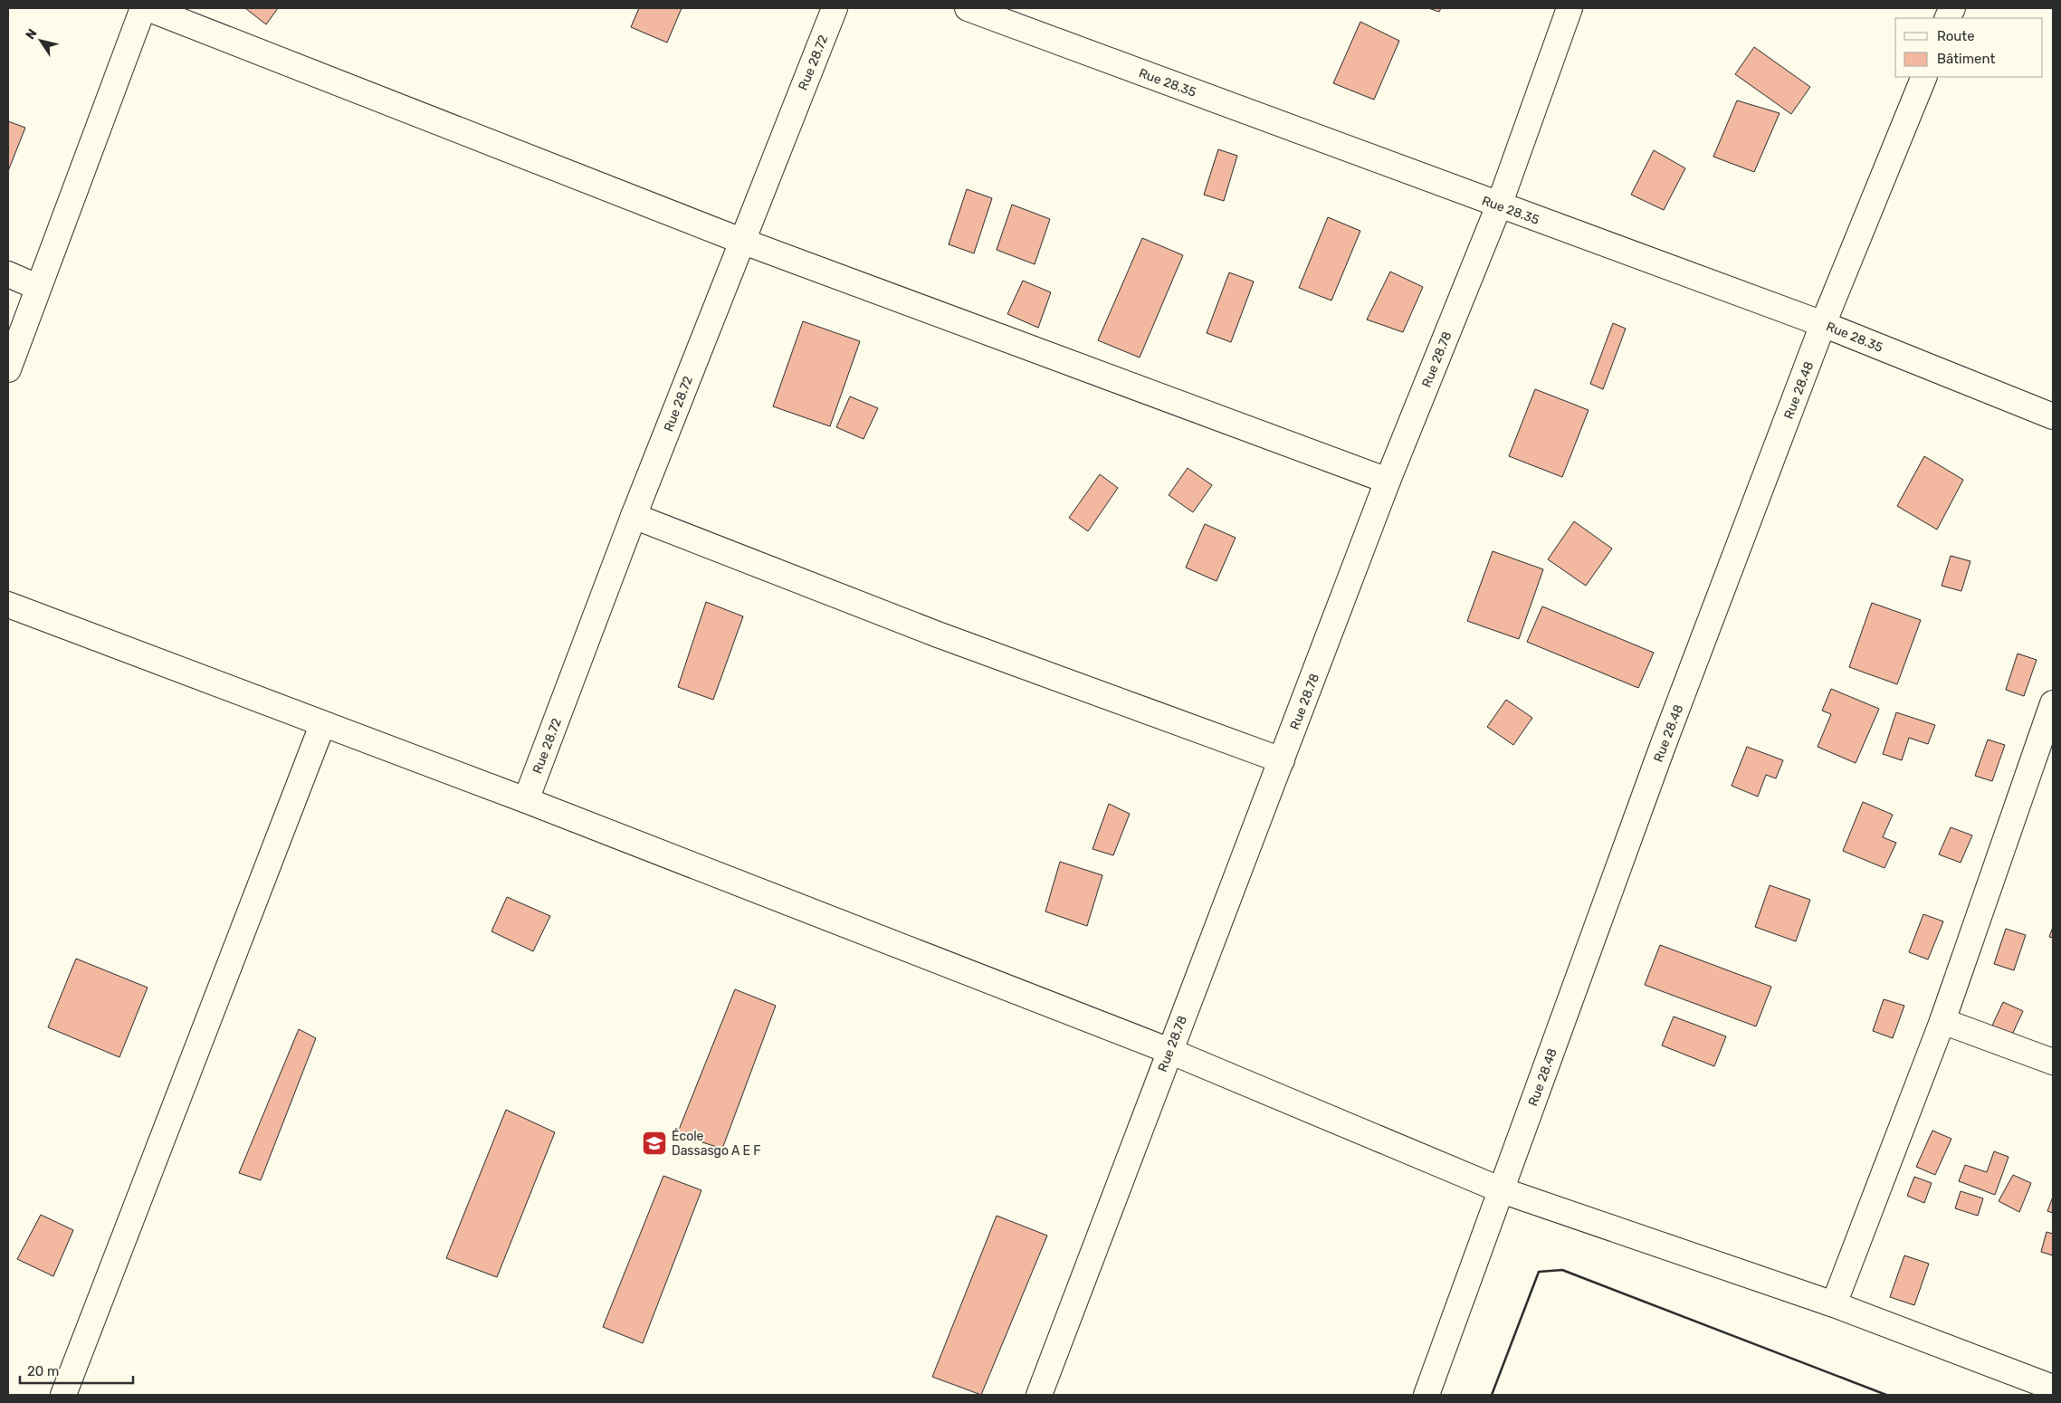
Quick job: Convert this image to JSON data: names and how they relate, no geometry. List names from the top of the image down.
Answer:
{
  "streets": {
    "street": [
      "Rue 28.72",
      "Rue 28.35",
      "Rue 28.78",
      "Rue 28.48"
    ]
  },
  "crossings": [
    ["Rue 28.35", "Rue 28.78"],
    ["Rue 28.35", "Rue 28.48"]
  ],
  "places": {
    "school or university": ["École Dassasgo A E F"]
  },
  "legend": ["Route", "Bâtiment"],
  "scale_bar": "20 m",
  "north": "top left"
}
